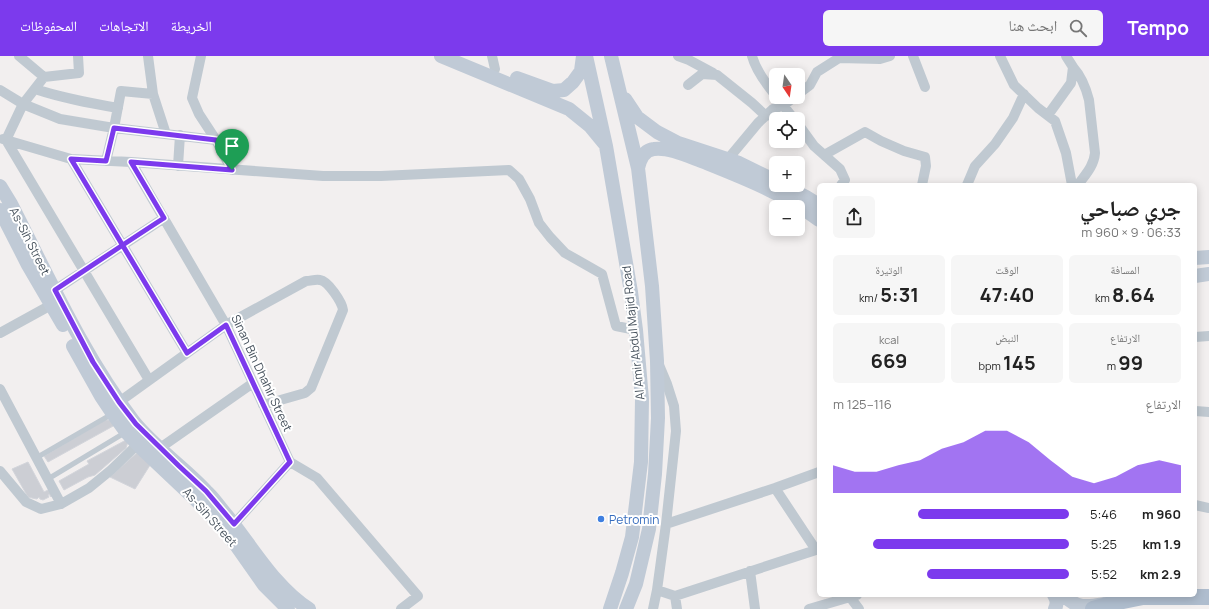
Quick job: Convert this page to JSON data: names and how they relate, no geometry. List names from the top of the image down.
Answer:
{
  "streets": {
    "main road": ["As-Sih Street", "Al Amir Abdul Majid Road"],
    "street": ["Sinan Bin Dhahir Street"]
  },
  "places": ["Petromin"],
  "north": "bottom",
  "page": {
    "header": "Tempo",
    "search": "ابحث هنا",
    "nav": ["الخريطة", "الاتجاهات", "المحفوظات"],
    "map_buttons": ["+", "−"],
    "heading": ["جري صباحي", "06:33 · 9 × 960 m"],
    "stats": [
      ["المسافة", "8.64 km"],
      ["الوقت", "47:40"],
      ["الوتيرة", "5:31 /km"],
      ["الارتفاع", "99 m"],
      ["النبض", "145 bpm"],
      ["kcal", "669"]
    ],
    "chart": ["الارتفاع", "116–125 m"],
    "list": [
      {
        "name": "960 m",
        "note": "5:46"
      },
      {
        "name": "1.9 km",
        "note": "5:25"
      },
      {
        "name": "2.9 km",
        "note": "5:52"
      }
    ]
  }
}
